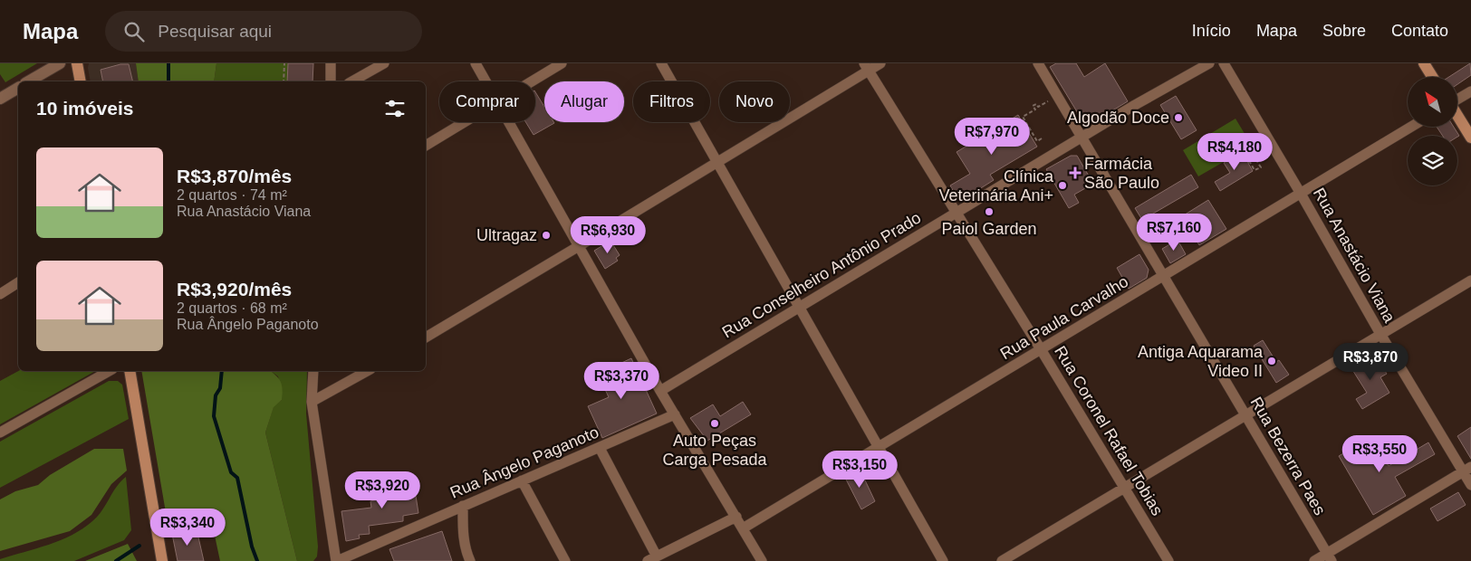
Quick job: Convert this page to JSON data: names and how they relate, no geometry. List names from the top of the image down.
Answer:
{
  "streets": {
    "street": [
      "Rua Anastácio Viana",
      "Rua Conselheiro Antônio Prado",
      "Rua Paula Carvalho",
      "Rua Coronel Rafael Tobias",
      "Rua Bezerra Paes",
      "Rua Ângelo Paganoto"
    ]
  },
  "crossings": [
    ["Rua Anastácio Viana", "Rua Paula Carvalho"],
    ["Rua Conselheiro Antônio Prado", "Rua Coronel Rafael Tobias"],
    ["Rua Conselheiro Antônio Prado", "Rua Bezerra Paes"],
    ["Rua Paula Carvalho", "Rua Coronel Rafael Tobias"],
    ["Rua Paula Carvalho", "Rua Bezerra Paes"]
  ],
  "places": {
    "other": [
      "Algodão Doce",
      "Clínica Veterinária Ani+",
      "Paiol Garden",
      "Ultragaz",
      "Antiga Aquarama Video II",
      "Auto Peças Carga Pesada"
    ],
    "health": ["Farmácia São Paulo"]
  },
  "north": "top left",
  "page": {
    "header": "Mapa",
    "search": "Pesquisar aqui",
    "nav": [
      "Início",
      "Mapa",
      "Sobre",
      "Contato"
    ],
    "chip": [
      "Comprar",
      "Alugar",
      "Filtros",
      "Novo"
    ],
    "heading": "10 imóveis",
    "price": [
      "R$7,970",
      "R$4,180",
      "R$7,160",
      "R$6,930",
      "R$3,870",
      "R$3,370",
      "R$3,550",
      "R$3,150",
      "R$3,920",
      "R$3,340"
    ],
    "list": [
      {
        "name": "R$3,870/mês",
        "note": "2 quartos · 74 m² · Rua Anastácio Viana"
      },
      {
        "name": "R$3,920/mês",
        "note": "2 quartos · 68 m² · Rua Ângelo Paganoto"
      }
    ]
  }
}
